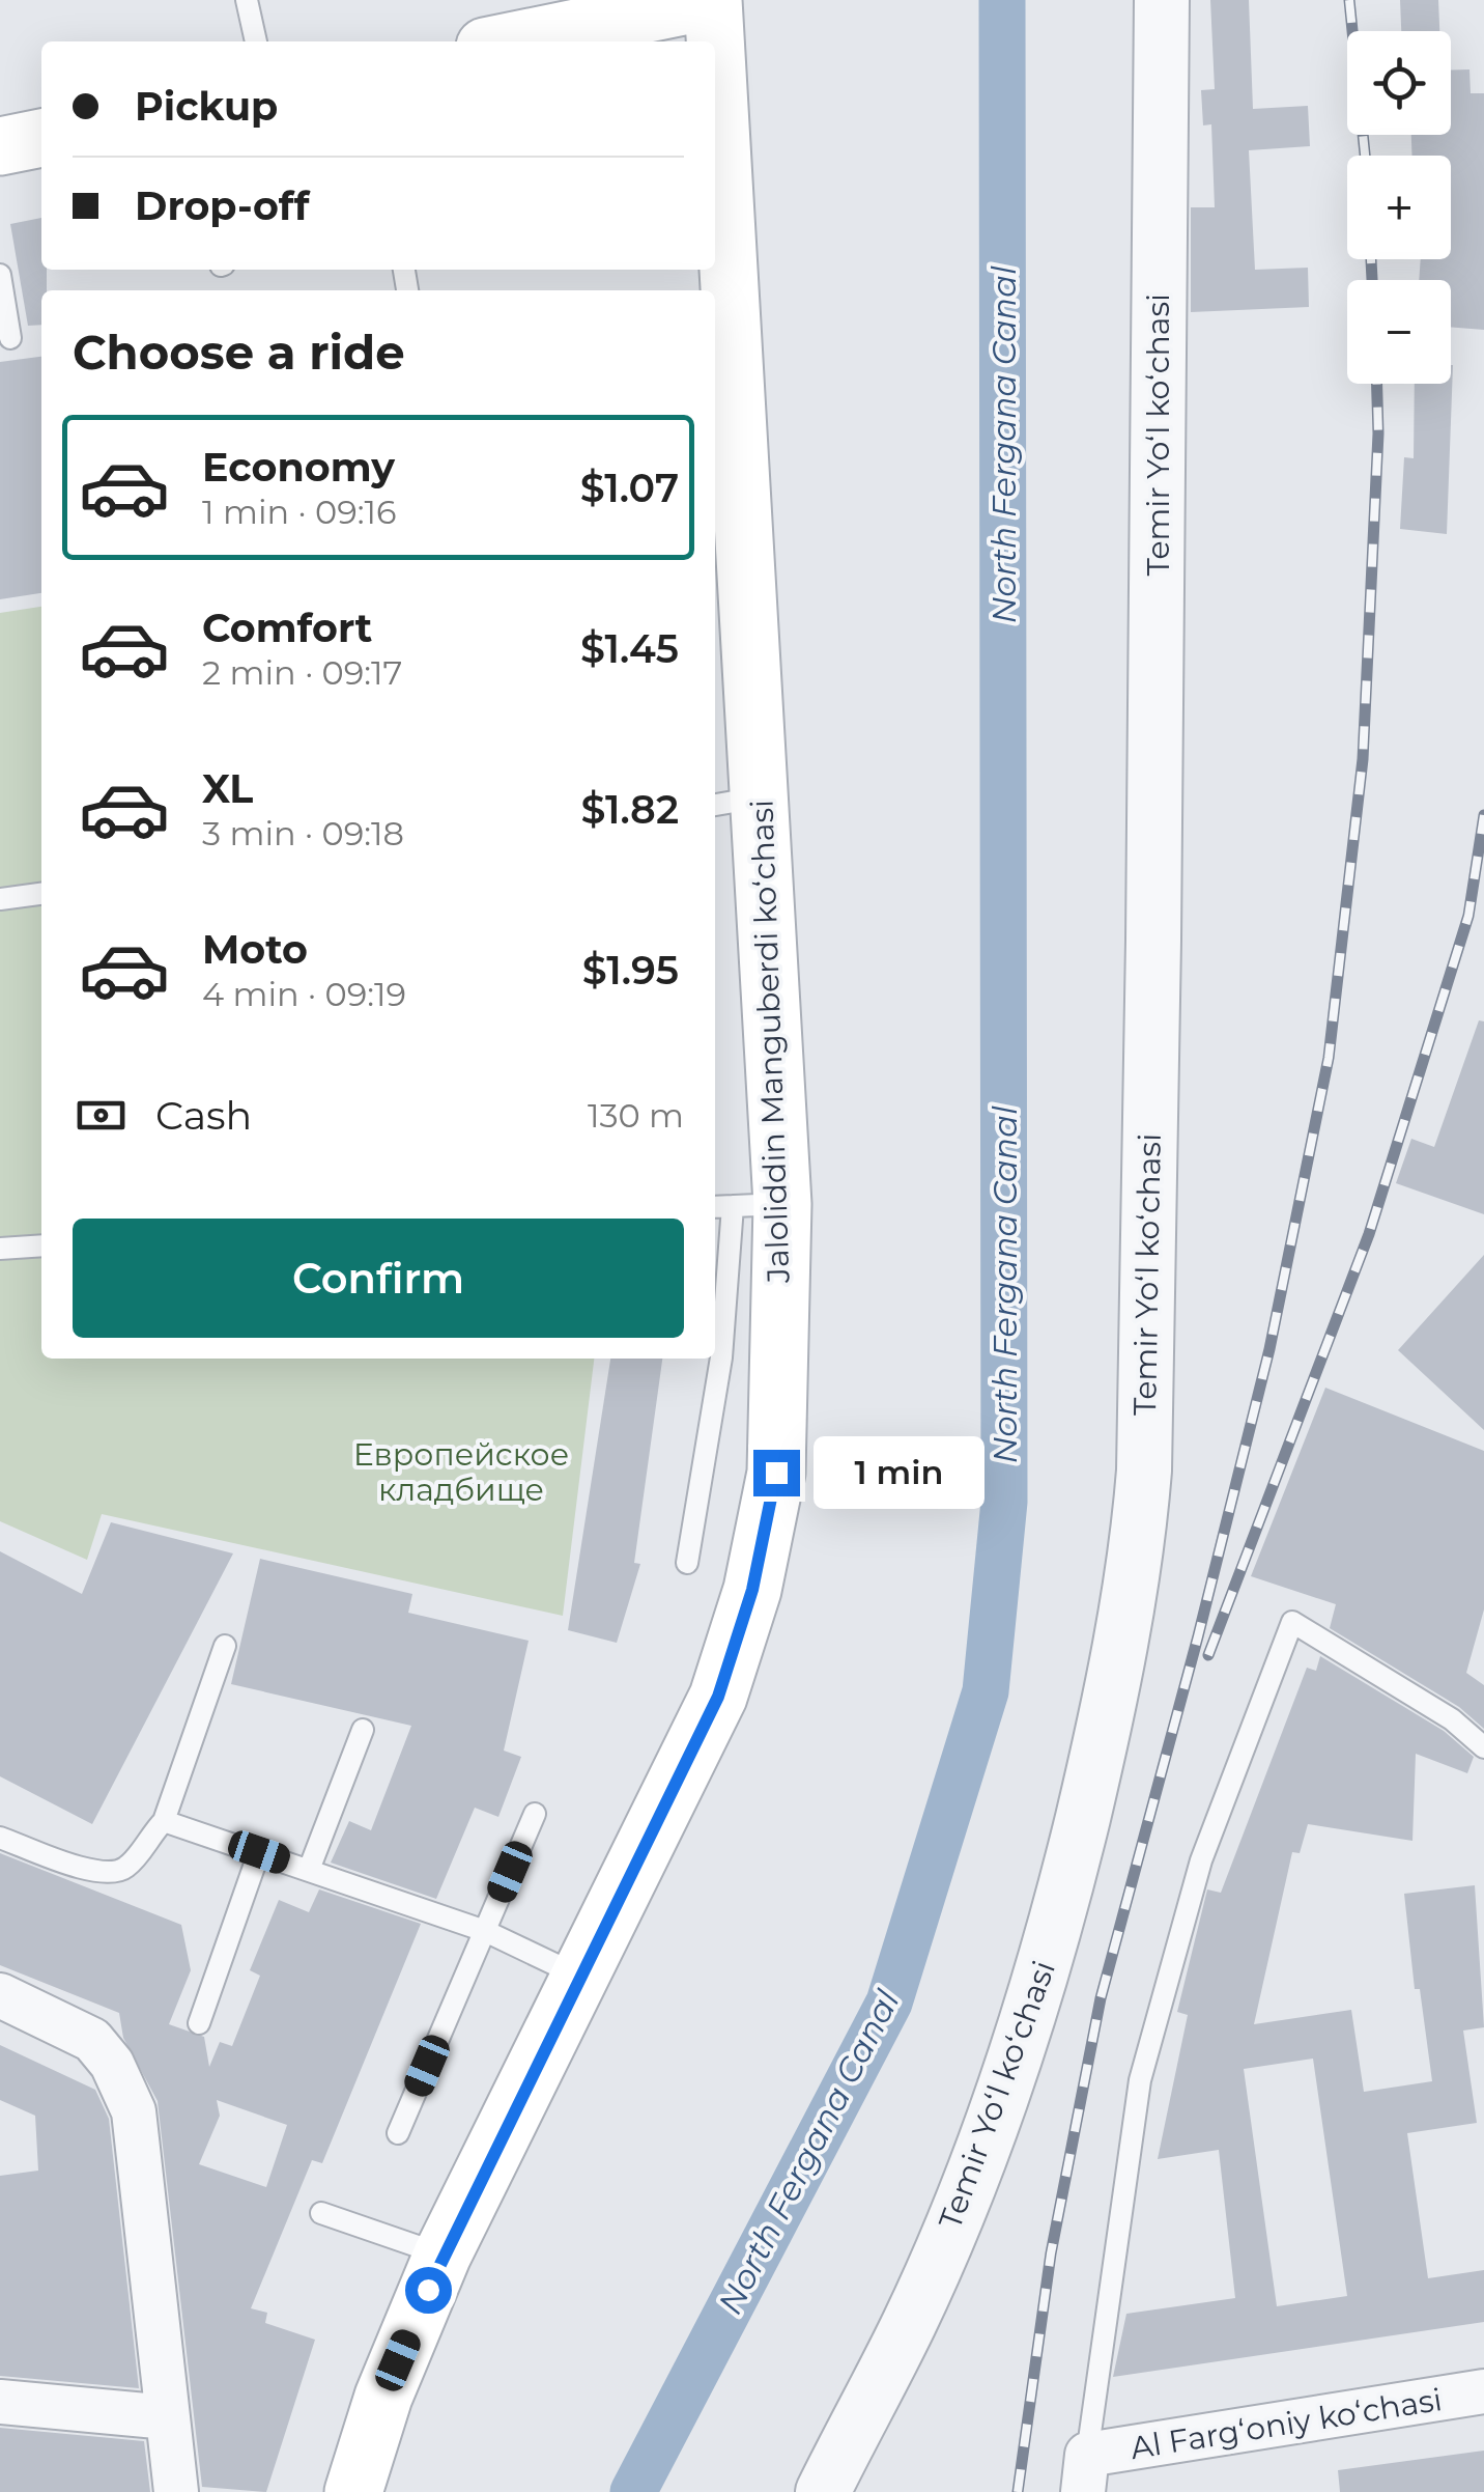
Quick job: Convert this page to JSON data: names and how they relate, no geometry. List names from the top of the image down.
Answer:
{
  "streets": {
    "main road": ["Jaloliddin Manguberdi koʻchasi"],
    "street": ["Temir Yoʻl koʻchasi", "Al Fargʻoniy koʻchasi"]
  },
  "water": ["North Fergana Canal"],
  "parks": ["Европейское кладбище"],
  "page": {
    "map_buttons": ["+", "−"],
    "banner": ["Pickup", "Drop-off"],
    "heading": "Choose a ride",
    "list": [
      {
        "name": "Economy",
        "note": "1 min · 09:16",
        "value": "$1.07"
      },
      {
        "name": "Comfort",
        "note": "2 min · 09:17",
        "value": "$1.45"
      },
      {
        "name": "XL",
        "note": "3 min · 09:18",
        "value": "$1.82"
      },
      {
        "name": "Moto",
        "note": "4 min · 09:19",
        "value": "$1.95"
      }
    ],
    "pay": ["Cash", "130 m"],
    "buttons": "Confirm",
    "bubble": "1 min"
  }
}
